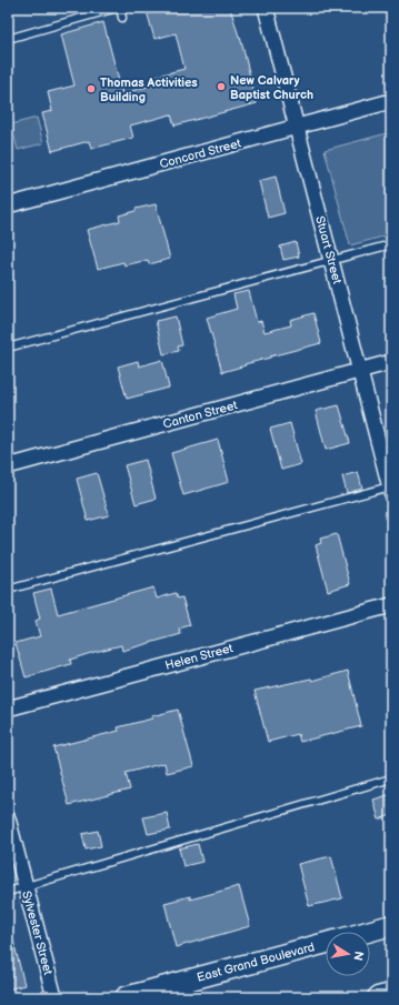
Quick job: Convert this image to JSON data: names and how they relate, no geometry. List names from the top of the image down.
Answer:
{
  "streets": {
    "main road": ["East Grand Boulevard"],
    "street": [
      "Concord Street",
      "Stuart Street",
      "Canton Street",
      "Helen Street",
      "Sylvester Street"
    ]
  },
  "crossings": [
    ["Concord Street", "Stuart Street"],
    ["Stuart Street", "Canton Street"]
  ],
  "places": ["New Calvary Baptist Church", "Thomas Activities Building"],
  "north": "right"
}
